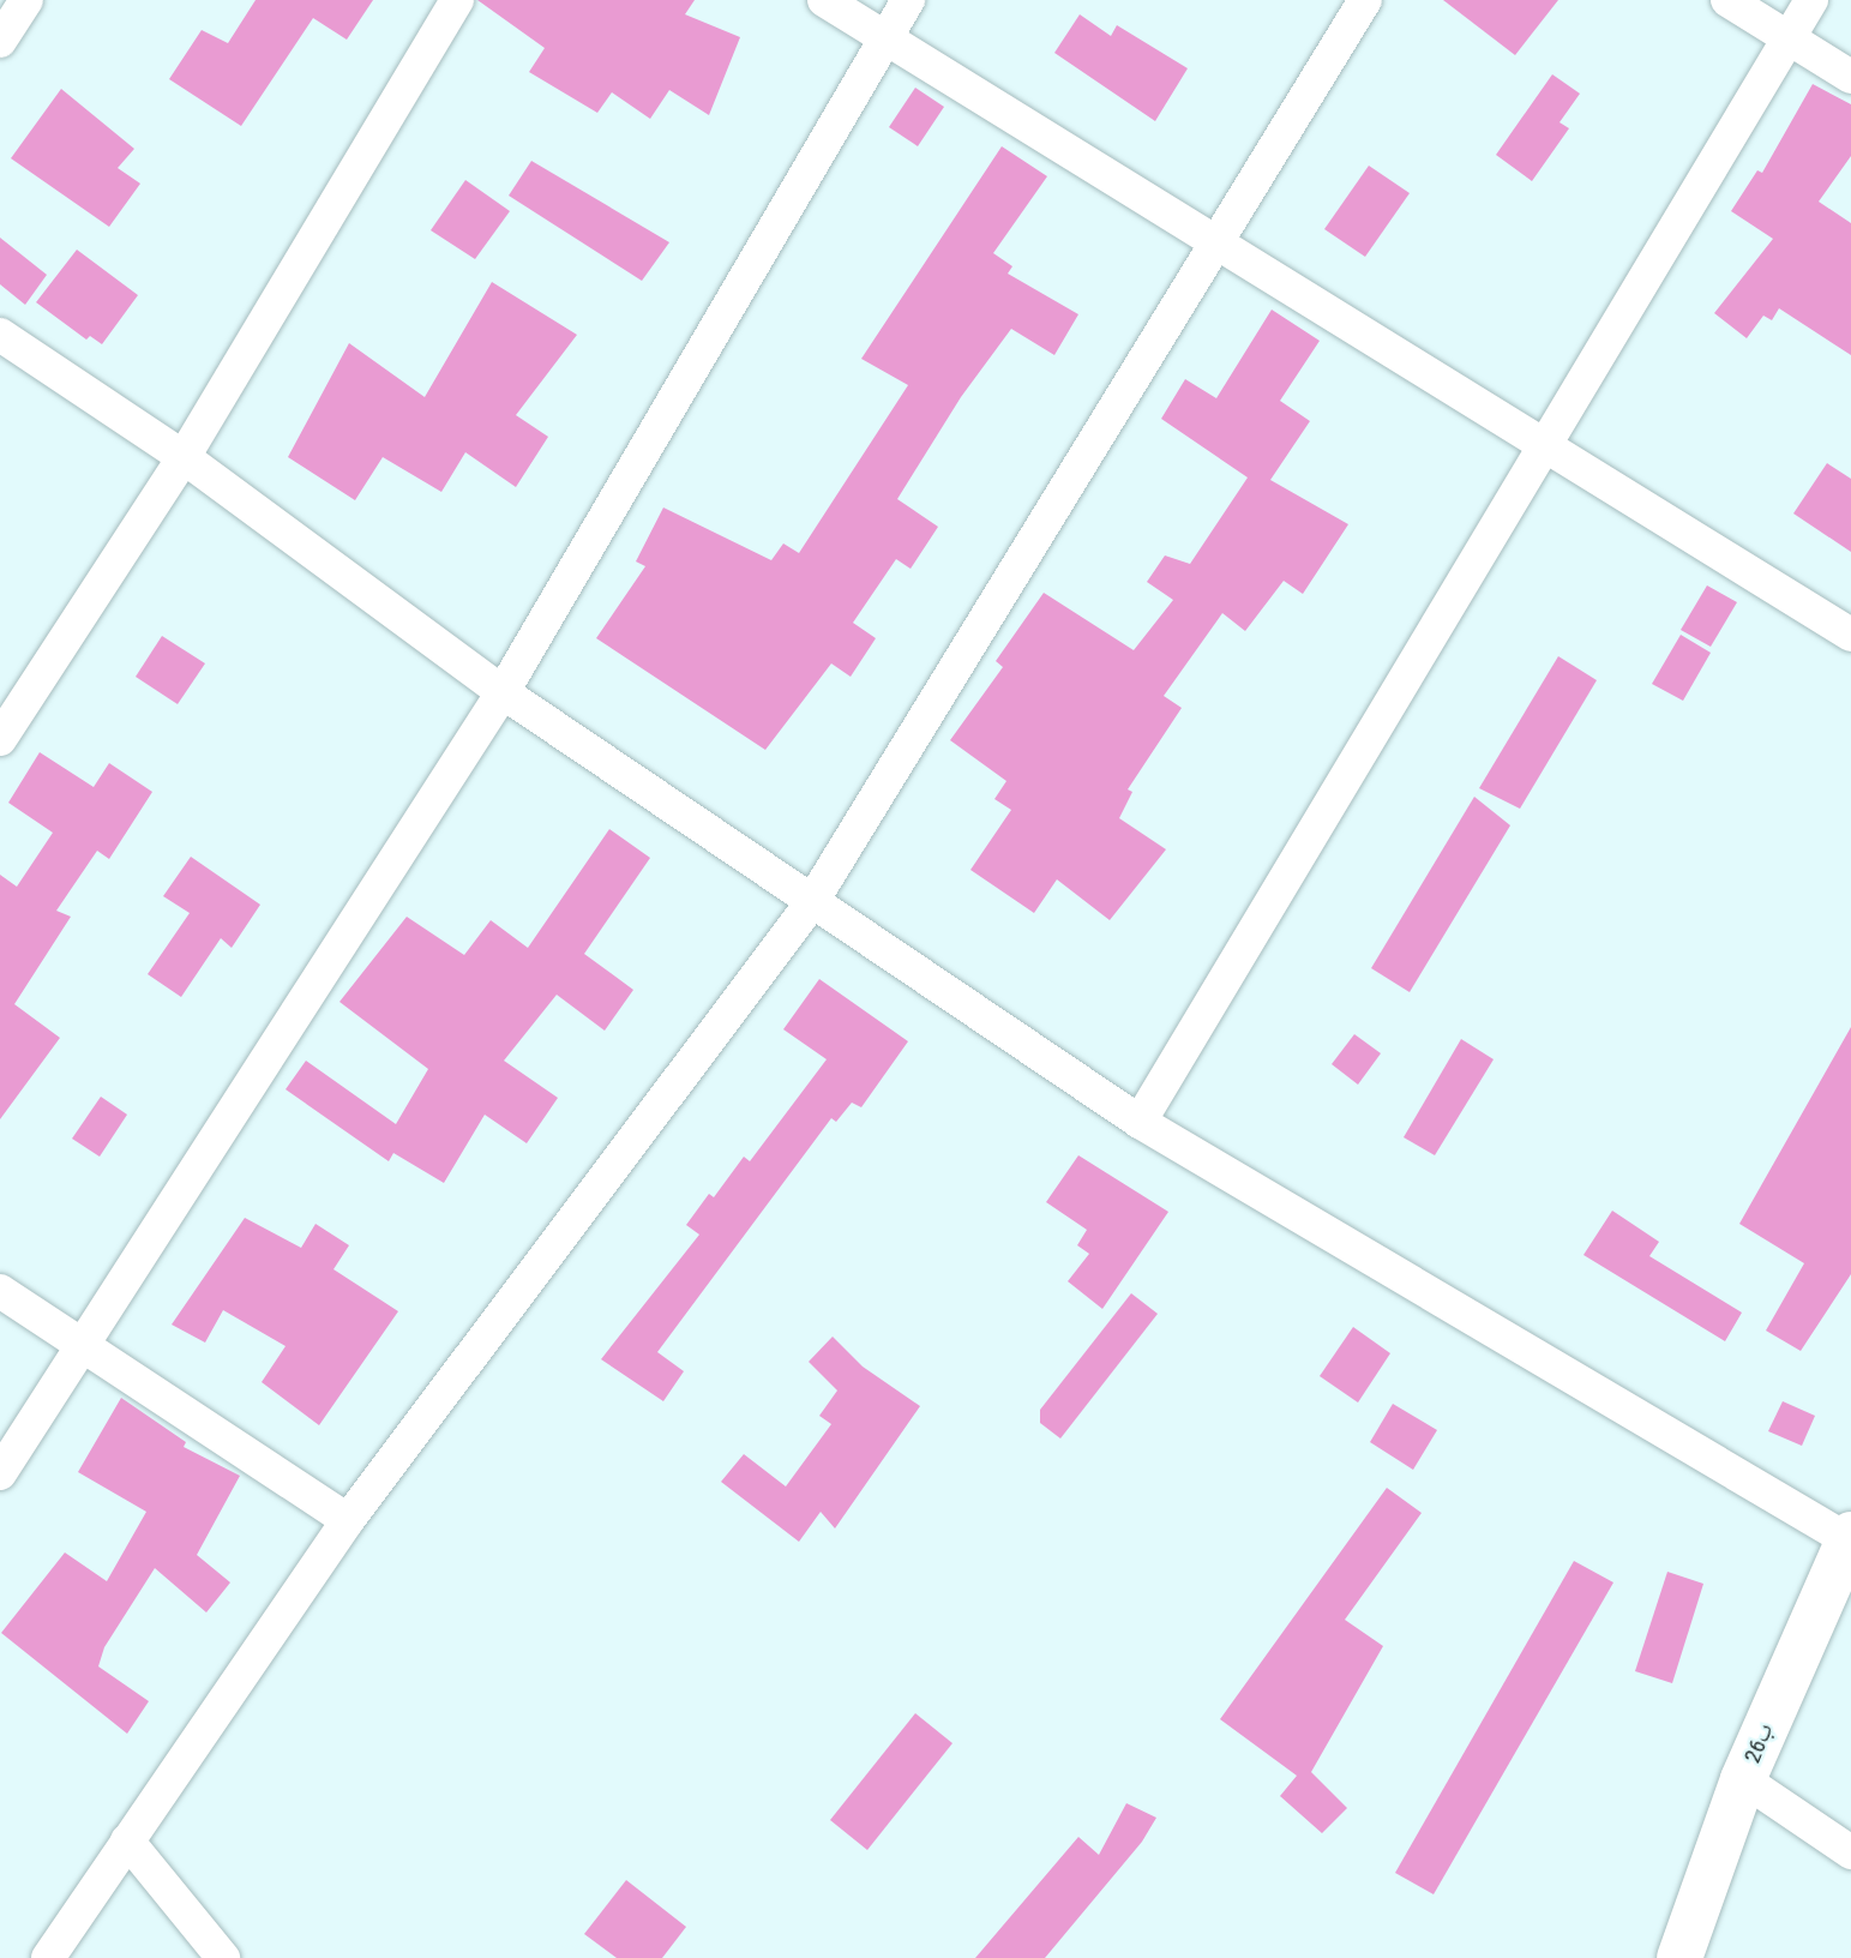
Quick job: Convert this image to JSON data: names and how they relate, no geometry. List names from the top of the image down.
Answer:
{
  "streets": {
    "highway": ["26ب"]
  }
}
